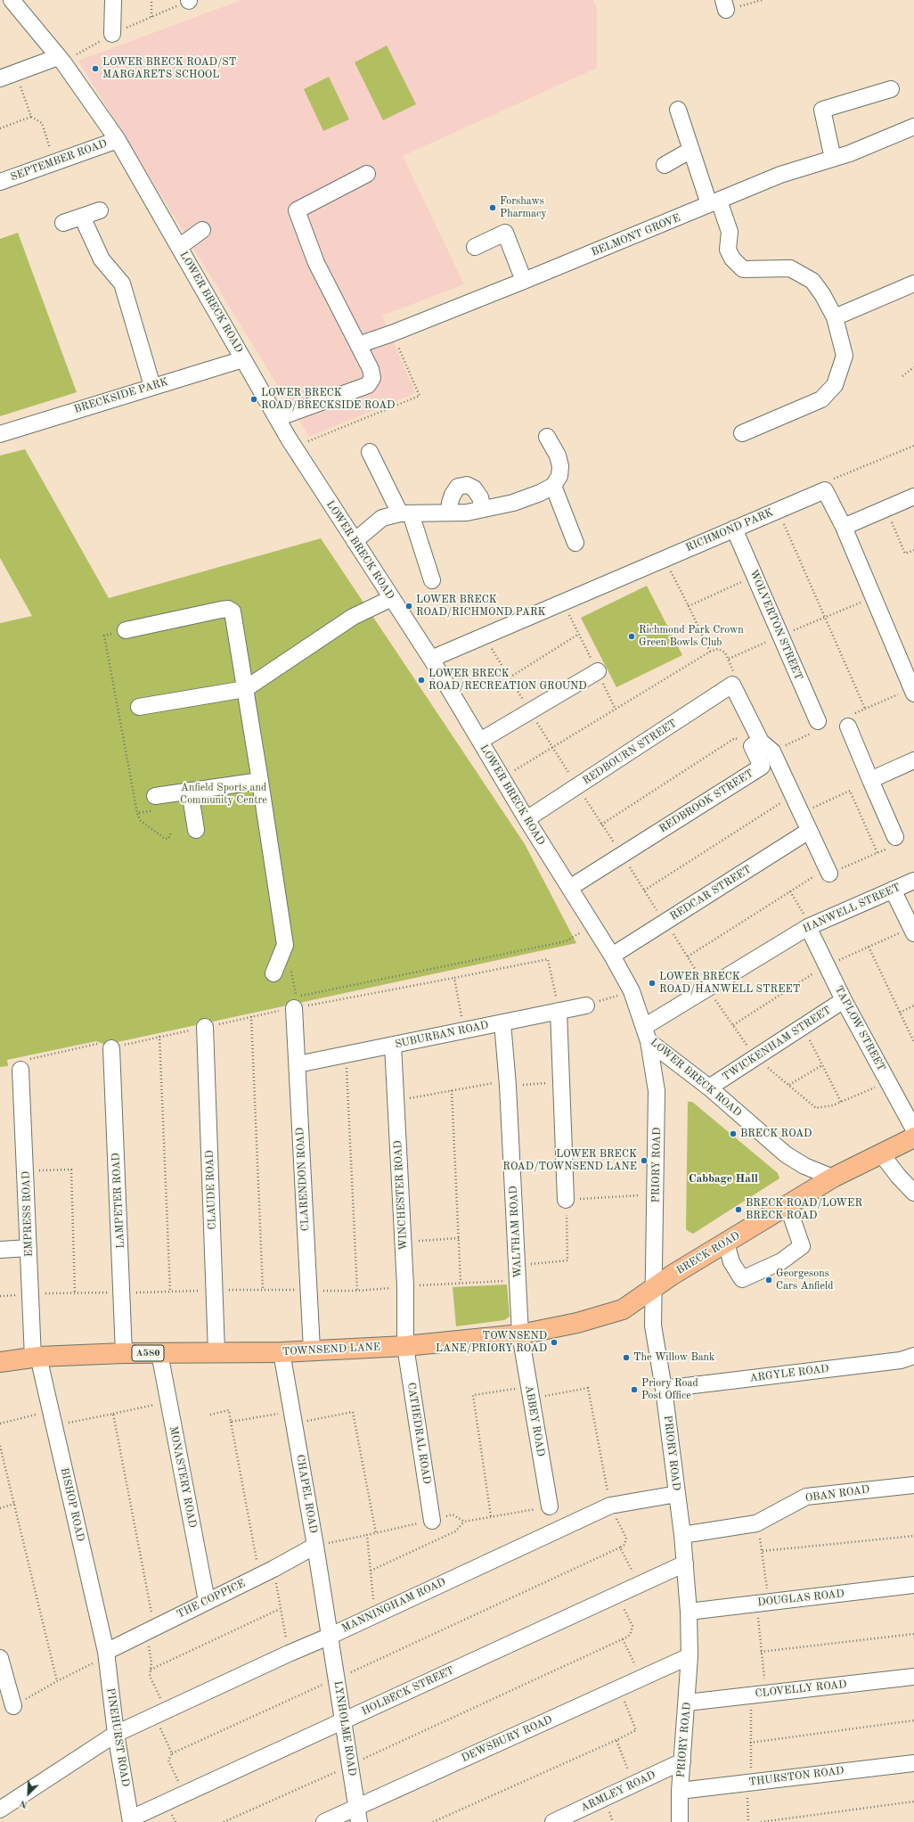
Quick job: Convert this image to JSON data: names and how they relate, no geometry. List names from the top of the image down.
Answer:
{
  "streets": {
    "main road": ["BRECK ROAD", "TOWNSEND LANE", "A580"],
    "street": [
      "SEPTEMBER ROAD",
      "BELMONT GROVE",
      "LOWER BRECK ROAD",
      "BRECKSIDE PARK",
      "RICHMOND PARK",
      "WOLVERTON STREET",
      "REDBOURN STREET",
      "REDBROOK STREET",
      "REDCAR STREET",
      "HANWELL STREET",
      "TAPLOW STREET",
      "SUBURBAN ROAD",
      "TWICKENHAM STREET",
      "PRIORY ROAD",
      "CLARENDON ROAD",
      "CLAUDE ROAD",
      "WINCHESTER ROAD",
      "LAMPETER ROAD",
      "EMPRESS ROAD",
      "WALTHAM ROAD",
      "ARGYLE ROAD",
      "ABBEY ROAD",
      "CATHEDRAL ROAD",
      "MONASTERY ROAD",
      "CHAPEL ROAD",
      "OBAN ROAD",
      "BISHOP ROAD",
      "DOUGLAS ROAD",
      "THE COPPICE",
      "MANNINGHAM ROAD",
      "CLOVELLY ROAD",
      "HOLBECK STREET",
      "LYNHOLME ROAD",
      "PINEHURST ROAD",
      "DEWSBURY ROAD",
      "THURSTON ROAD",
      "ARMLEY ROAD"
    ]
  },
  "crossings": [
    ["SEPTEMBER ROAD", "LOWER BRECK ROAD"],
    ["LOWER BRECK ROAD", "BRECKSIDE PARK"],
    ["LOWER BRECK ROAD", "RICHMOND PARK"],
    ["LOWER BRECK ROAD", "REDBOURN STREET"],
    ["LOWER BRECK ROAD", "REDBROOK STREET"],
    ["LOWER BRECK ROAD", "REDCAR STREET"],
    ["LOWER BRECK ROAD", "HANWELL STREET"],
    ["LOWER BRECK ROAD", "TWICKENHAM STREET"],
    ["LOWER BRECK ROAD", "PRIORY ROAD"],
    ["LOWER BRECK ROAD", "BRECK ROAD"],
    ["RICHMOND PARK", "WOLVERTON STREET"],
    ["REDBOURN STREET", "REDBROOK STREET"],
    ["HANWELL STREET", "TAPLOW STREET"],
    ["HANWELL STREET", "PRIORY ROAD"],
    ["TAPLOW STREET", "TWICKENHAM STREET"],
    ["SUBURBAN ROAD", "CLARENDON ROAD"],
    ["SUBURBAN ROAD", "WINCHESTER ROAD"],
    ["SUBURBAN ROAD", "WALTHAM ROAD"],
    ["PRIORY ROAD", "BRECK ROAD"],
    ["PRIORY ROAD", "TOWNSEND LANE"],
    ["PRIORY ROAD", "ARGYLE ROAD"],
    ["PRIORY ROAD", "OBAN ROAD"],
    ["PRIORY ROAD", "DOUGLAS ROAD"],
    ["PRIORY ROAD", "MANNINGHAM ROAD"],
    ["PRIORY ROAD", "CLOVELLY ROAD"],
    ["PRIORY ROAD", "HOLBECK STREET"],
    ["PRIORY ROAD", "DEWSBURY ROAD"],
    ["PRIORY ROAD", "THURSTON ROAD"],
    ["PRIORY ROAD", "ARMLEY ROAD"],
    ["CLARENDON ROAD", "TOWNSEND LANE"],
    ["CLAUDE ROAD", "TOWNSEND LANE"],
    ["WINCHESTER ROAD", "TOWNSEND LANE"],
    ["WINCHESTER ROAD", "CATHEDRAL ROAD"],
    ["LAMPETER ROAD", "TOWNSEND LANE"],
    ["EMPRESS ROAD", "TOWNSEND LANE"],
    ["EMPRESS ROAD", "BISHOP ROAD"],
    ["WALTHAM ROAD", "TOWNSEND LANE"],
    ["WALTHAM ROAD", "ABBEY ROAD"],
    ["BRECK ROAD", "TOWNSEND LANE"],
    ["TOWNSEND LANE", "ABBEY ROAD"],
    ["TOWNSEND LANE", "CATHEDRAL ROAD"],
    ["TOWNSEND LANE", "MONASTERY ROAD"],
    ["TOWNSEND LANE", "CHAPEL ROAD"],
    ["TOWNSEND LANE", "BISHOP ROAD"],
    ["MONASTERY ROAD", "THE COPPICE"],
    ["CHAPEL ROAD", "THE COPPICE"],
    ["CHAPEL ROAD", "MANNINGHAM ROAD"],
    ["CHAPEL ROAD", "LYNHOLME ROAD"],
    ["BISHOP ROAD", "THE COPPICE"],
    ["BISHOP ROAD", "PINEHURST ROAD"],
    ["THE COPPICE", "PINEHURST ROAD"],
    ["MANNINGHAM ROAD", "LYNHOLME ROAD"],
    ["MANNINGHAM ROAD", "PINEHURST ROAD"],
    ["HOLBECK STREET", "LYNHOLME ROAD"],
    ["HOLBECK STREET", "PINEHURST ROAD"],
    ["LYNHOLME ROAD", "DEWSBURY ROAD"]
  ],
  "districts": ["Cabbage Hall"],
  "parks": ["Anfield Sports and Community Centre"],
  "places": [
    "LOWER BRECK ROAD/ST MARGARETS SCHOOL",
    "Forshaws Pharmacy",
    "LOWER BRECK ROAD/BRECKSIDE ROAD",
    "LOWER BRECK ROAD/RICHMOND PARK",
    "Richmond Park Crown Green Bowls Club",
    "LOWER BRECK ROAD/RECREATION GROUND",
    "LOWER BRECK ROAD/HANWELL STREET",
    "BRECK ROAD",
    "LOWER BRECK ROAD/TOWNSEND LANE",
    "BRECK ROAD/LOWER BRECK ROAD",
    "Georgesons Cars Anfield",
    "TOWNSEND LANE/PRIORY ROAD",
    "The Willow Bank",
    "Priory Road Post Office"
  ],
  "north": "bottom left"
}
